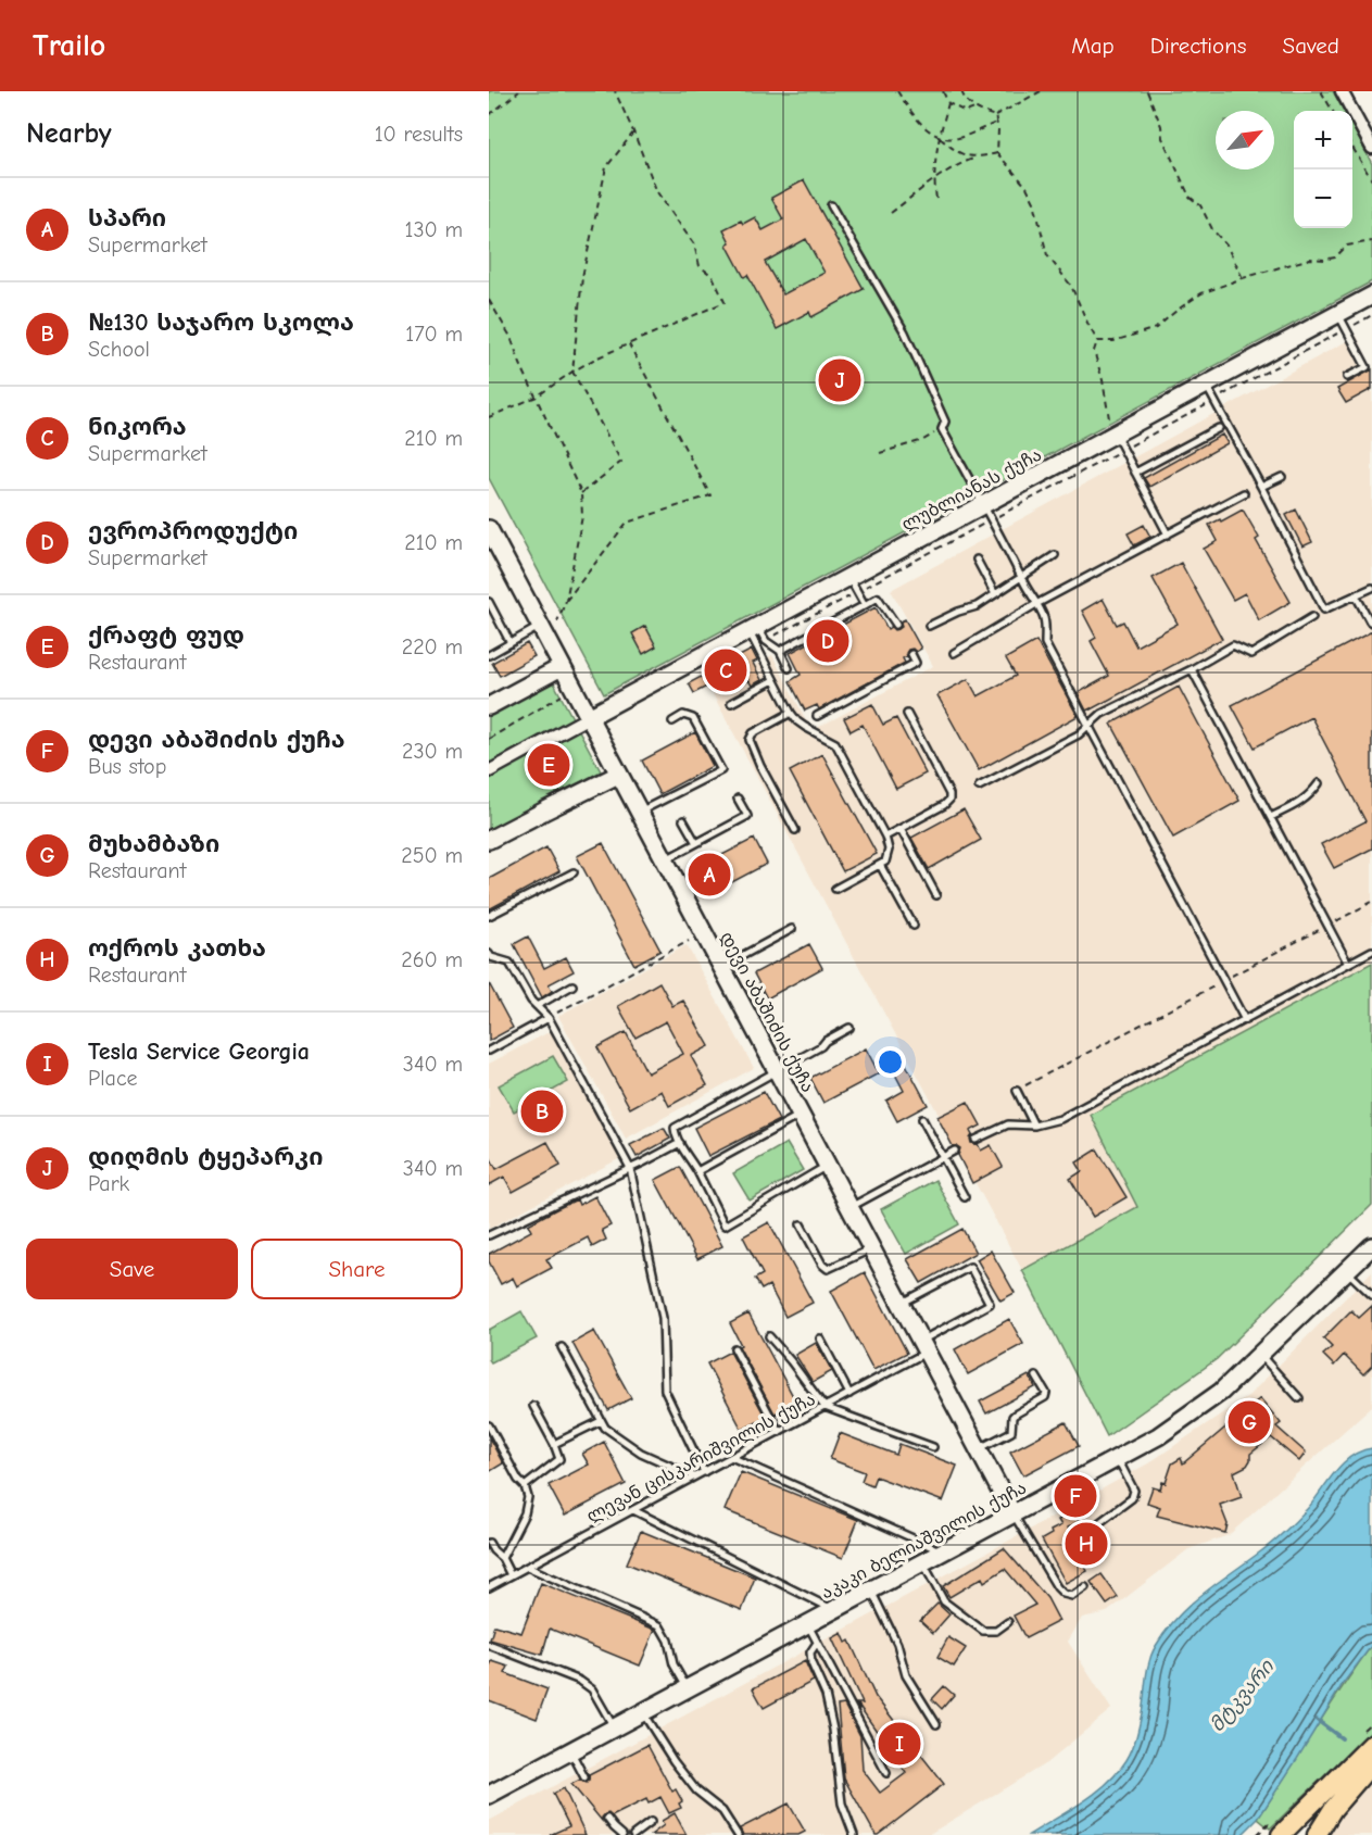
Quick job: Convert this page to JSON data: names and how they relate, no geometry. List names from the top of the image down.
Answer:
{
  "streets": {
    "street": ["ლუბლიანას ქუჩა", "დევი აბაშიძის ქუჩა", "აკაკი ბელიაშვილის ქუჩა"],
    "lane": ["ლევან ცისკარიშვილის ქუჩა"]
  },
  "crossings": [
    ["ლუბლიანას ქუჩა", "დევი აბაშიძის ქუჩა"],
    ["დევი აბაშიძის ქუჩა", "ლევან ცისკარიშვილის ქუჩა"],
    ["დევი აბაშიძის ქუჩა", "აკაკი ბელიაშვილის ქუჩა"]
  ],
  "water": ["მტკვარი"],
  "north": "top right",
  "page": {
    "header": "Trailo",
    "nav": ["Map", "Directions", "Saved"],
    "heading": ["Nearby", "10 results"],
    "map_buttons": ["+", "−"],
    "list": [
      {
        "mark": "A",
        "name": "სპარი",
        "note": "Supermarket",
        "value": "130 m"
      },
      {
        "mark": "B",
        "name": "№130 საჯარო სკოლა",
        "note": "School",
        "value": "170 m"
      },
      {
        "mark": "C",
        "name": "ნიკორა",
        "note": "Supermarket",
        "value": "210 m"
      },
      {
        "mark": "D",
        "name": "ევროპროდუქტი",
        "note": "Supermarket",
        "value": "210 m"
      },
      {
        "mark": "E",
        "name": "ქრაფტ ფუდ",
        "note": "Restaurant",
        "value": "220 m"
      },
      {
        "mark": "F",
        "name": "დევი აბაშიძის ქუჩა",
        "note": "Bus stop",
        "value": "230 m"
      },
      {
        "mark": "G",
        "name": "მუხამბაზი",
        "note": "Restaurant",
        "value": "250 m"
      },
      {
        "mark": "H",
        "name": "ოქროს კათხა",
        "note": "Restaurant",
        "value": "260 m"
      },
      {
        "mark": "I",
        "name": "Tesla Service Georgia",
        "note": "Place",
        "value": "340 m"
      },
      {
        "mark": "J",
        "name": "დიღმის ტყეპარკი",
        "note": "Park",
        "value": "340 m"
      }
    ],
    "pins": [
      "J",
      "D",
      "C",
      "E",
      "A",
      "B",
      "G",
      "F",
      "H",
      "I"
    ],
    "buttons": ["Save", "Share"]
  }
}
